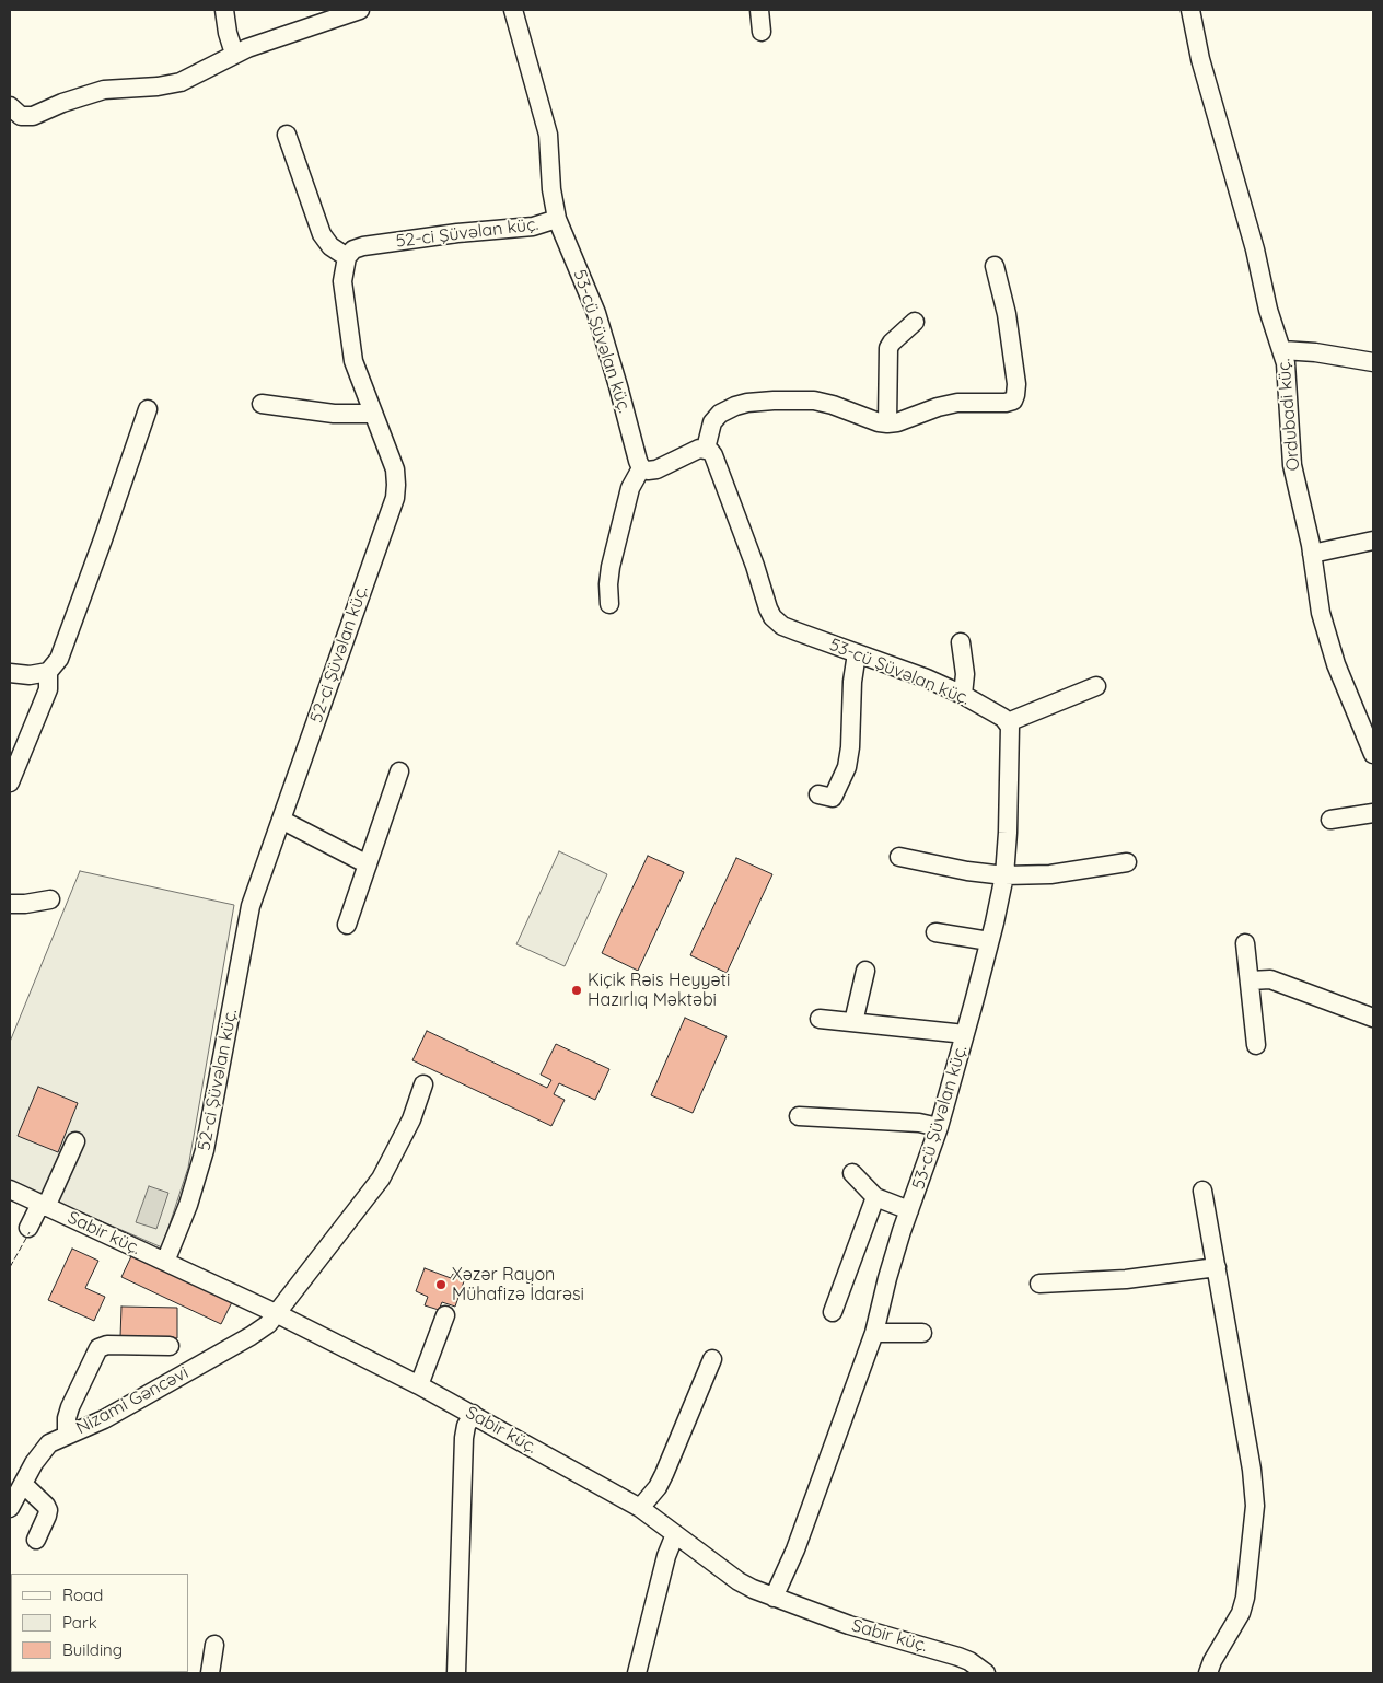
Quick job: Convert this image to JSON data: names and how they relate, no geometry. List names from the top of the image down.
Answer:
{
  "streets": {
    "street": [
      "52-ci Şüvəlan küç.",
      "53-cü Şüvəlan küç.",
      "Ordubadi küç.",
      "Sabir küç.",
      "Nizami Gəncəvi"
    ]
  },
  "crossings": [
    ["52-ci Şüvəlan küç.", "53-cü Şüvəlan küç."],
    ["52-ci Şüvəlan küç.", "Sabir küç."],
    ["53-cü Şüvəlan küç.", "Sabir küç."],
    ["Sabir küç.", "Nizami Gəncəvi"]
  ],
  "places": ["Kiçik Rəis Heyyəti Hazırlıq Məktəbi", "Xəzər Rayon Mühafizə İdarəsi"],
  "legend": ["Road", "Park", "Building"]
}
